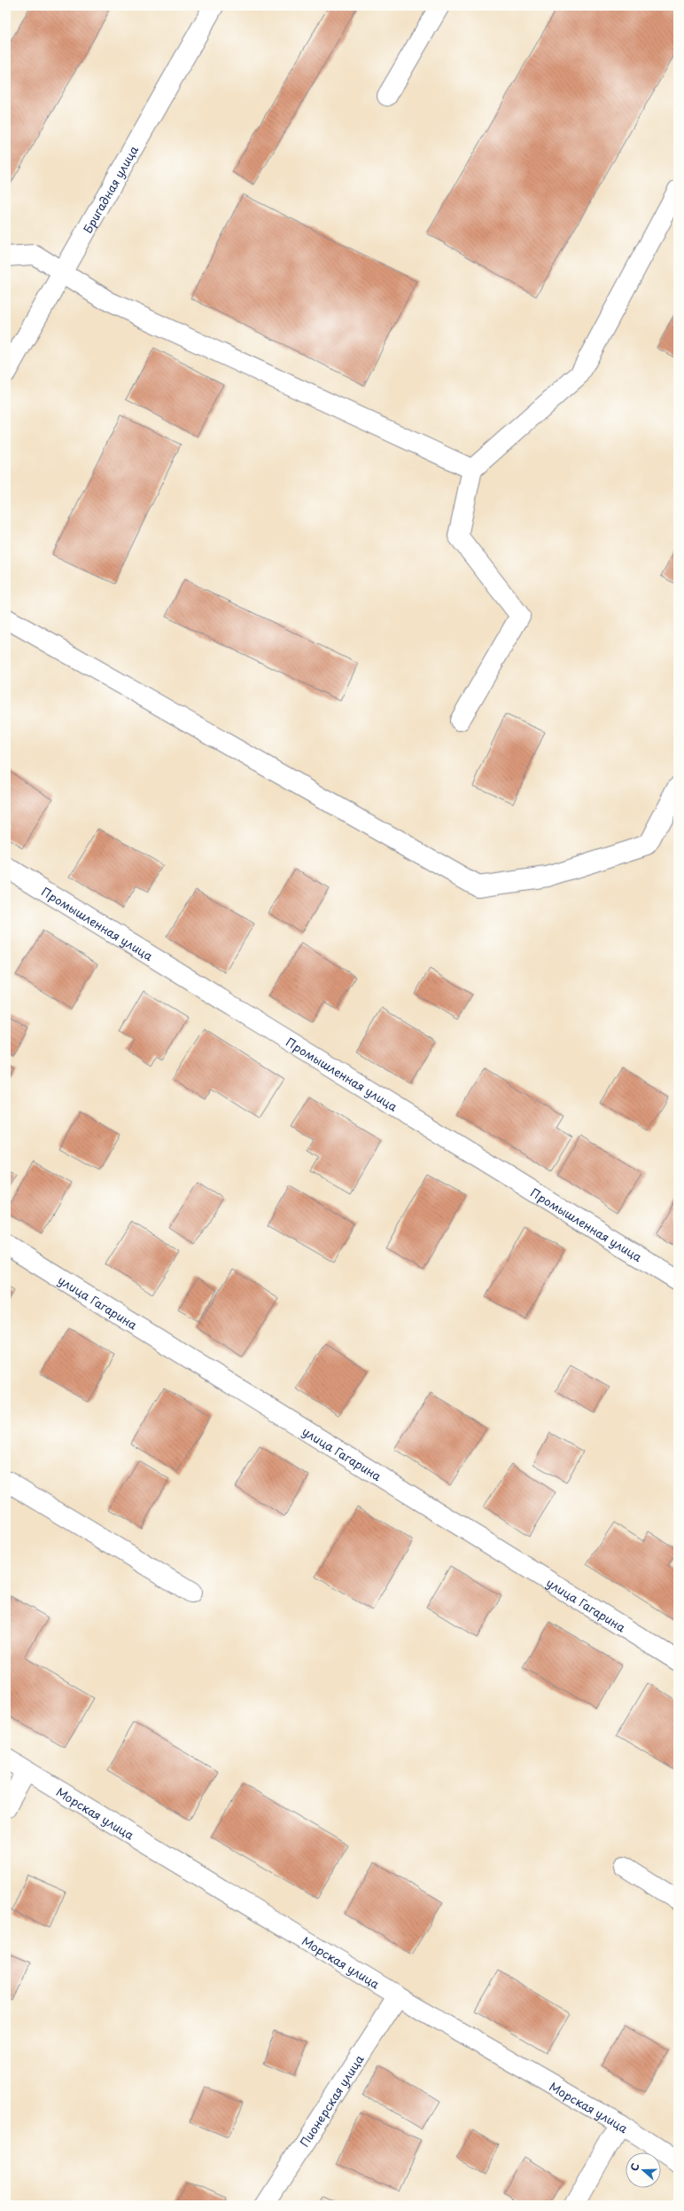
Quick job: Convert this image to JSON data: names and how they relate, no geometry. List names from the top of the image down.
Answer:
{
  "streets": {
    "street": [
      "Бригадная улица",
      "Промышленная улица",
      "улица Гагарина",
      "Морская улица",
      "Пионерская улица"
    ]
  },
  "crossings": [
    ["Морская улица", "Пионерская улица"]
  ],
  "north": "left"
}
